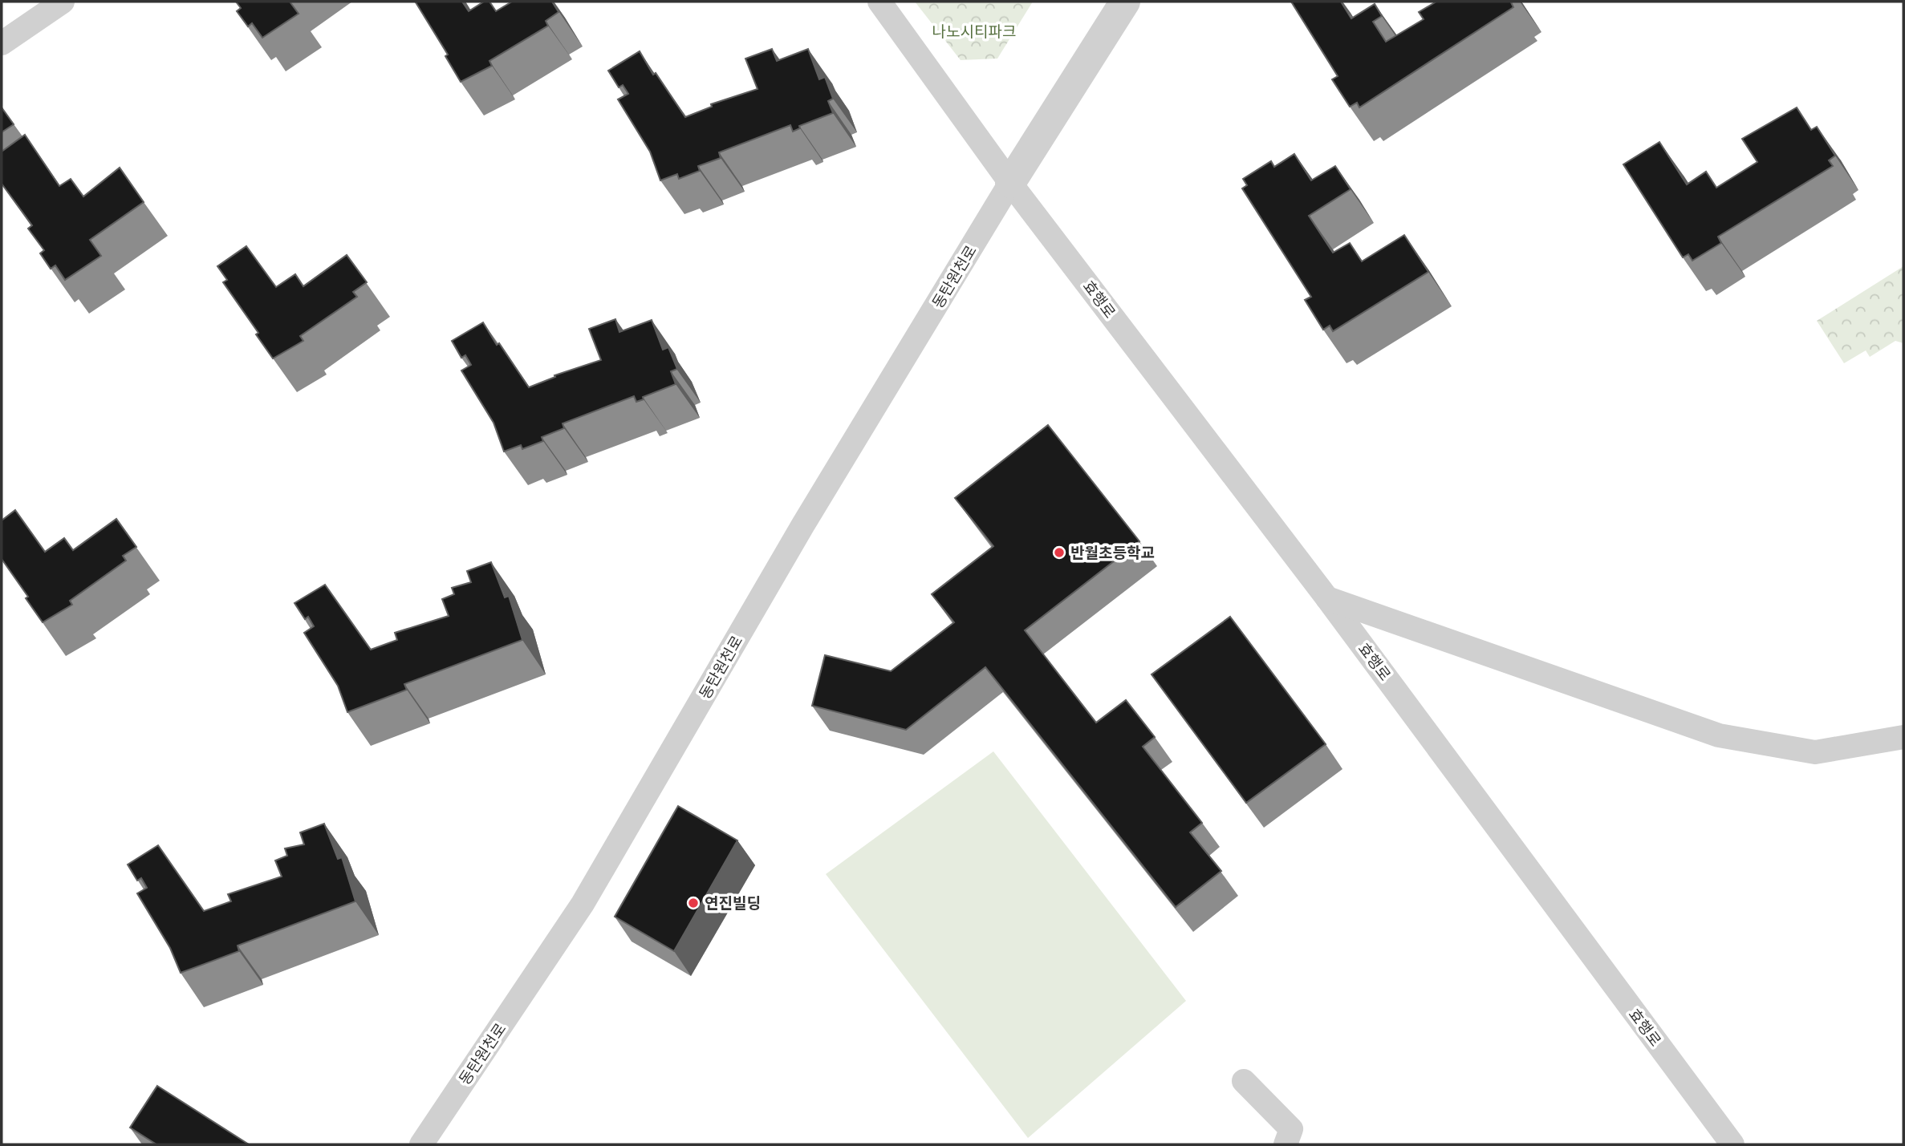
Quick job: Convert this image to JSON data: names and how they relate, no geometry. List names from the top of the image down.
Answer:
{
  "streets": {
    "street": ["동탄원천로", "효행로"]
  },
  "crossings": [
    ["동탄원천로", "효행로"]
  ],
  "parks": ["나노시티파크"],
  "places": ["반월초등학교", "연진빌딩"]
}
